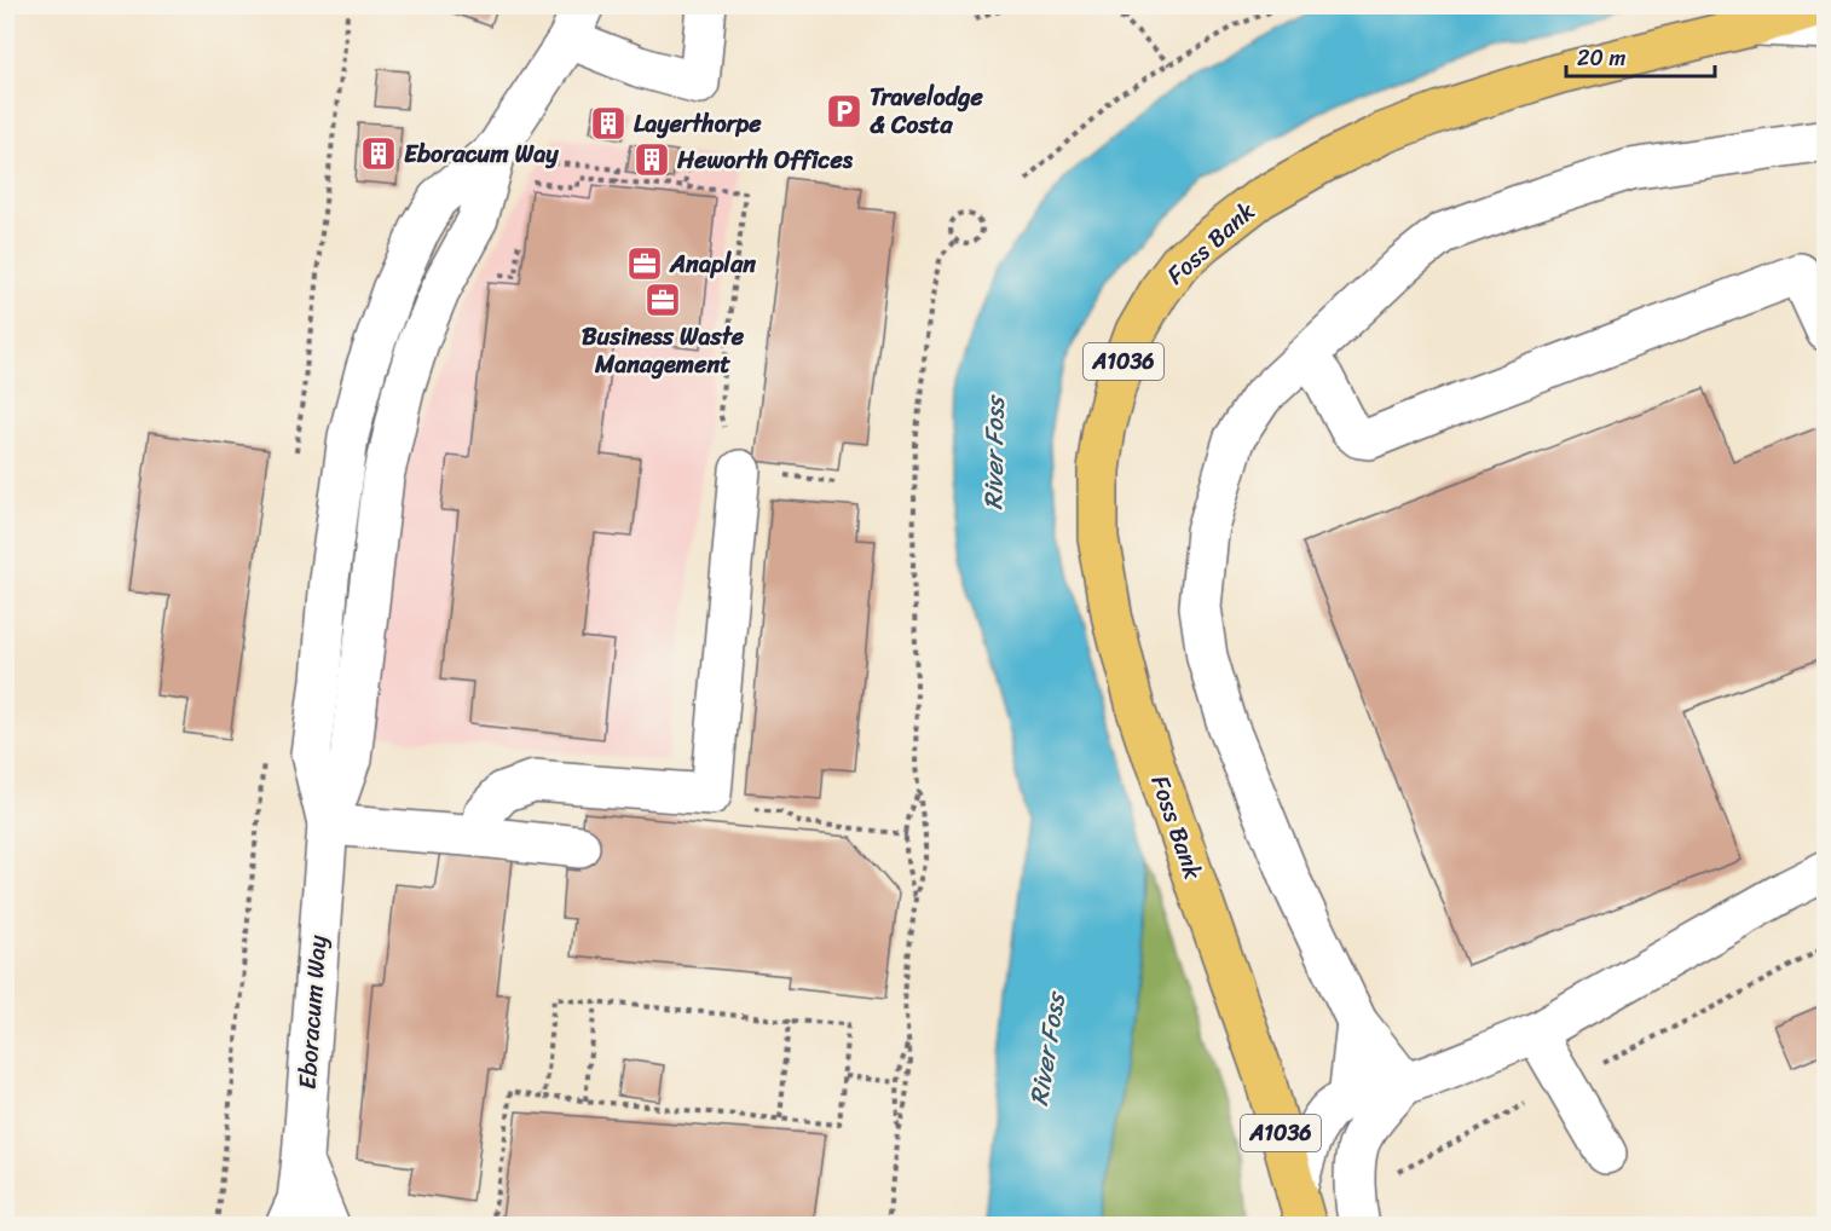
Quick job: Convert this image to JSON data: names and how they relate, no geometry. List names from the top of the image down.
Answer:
{
  "streets": {
    "main road": ["Foss Bank", "A1036"],
    "street": ["Eboracum Way"]
  },
  "water": ["River Foss"],
  "places": {
    "parking": ["Travelodge & Costa"],
    "building": ["Layerthorpe", "Eboracum Way", "Heworth Offices"],
    "office": ["Anaplan", "Business Waste Management"]
  },
  "scale_bar": "20 m"
}
